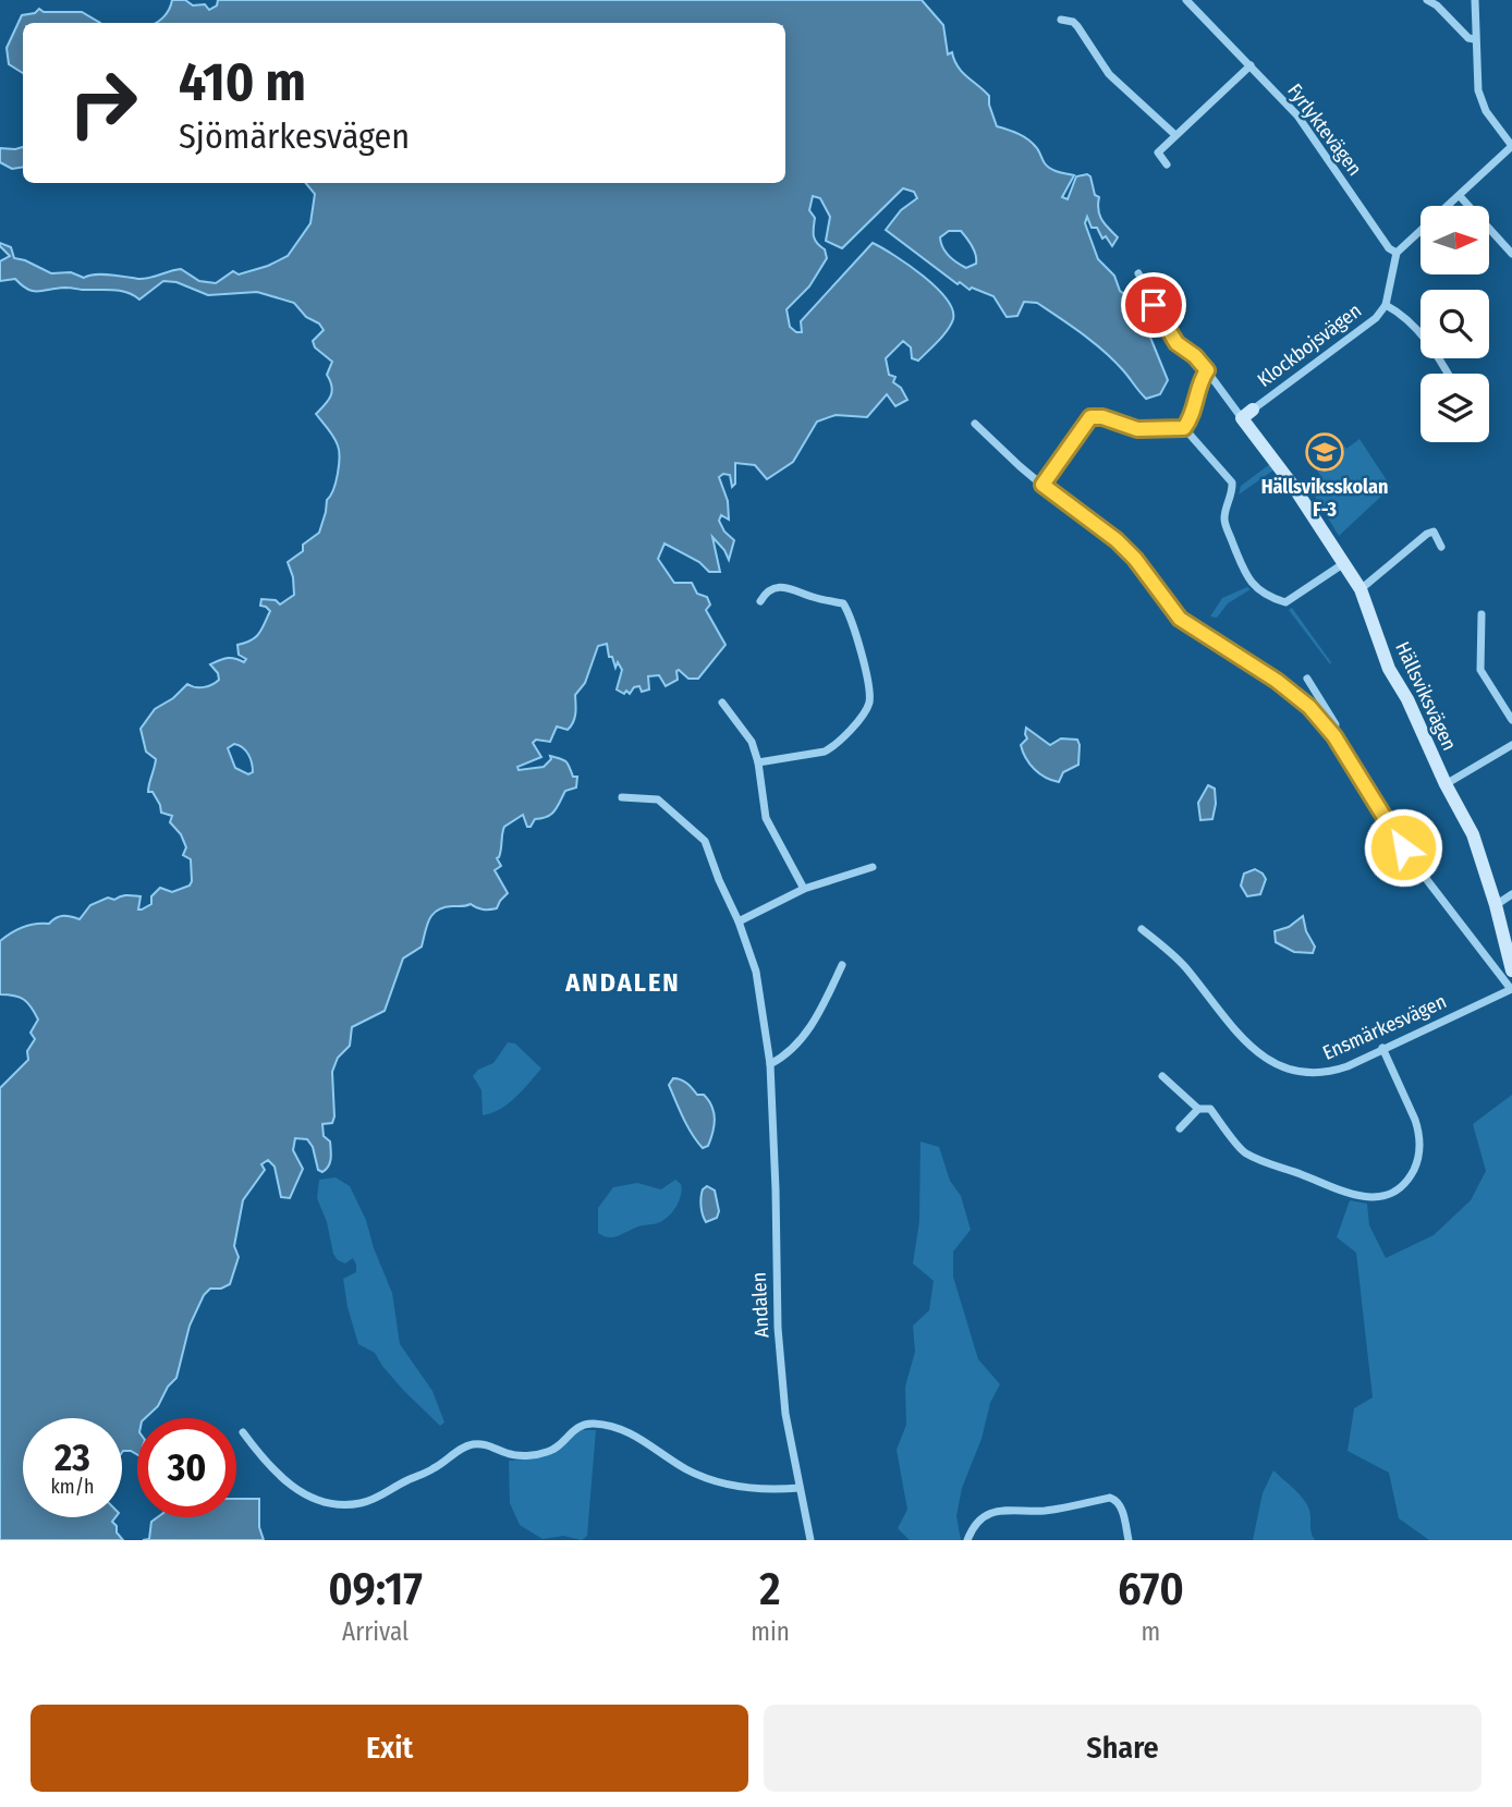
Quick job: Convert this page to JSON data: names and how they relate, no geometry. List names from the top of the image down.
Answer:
{
  "streets": {
    "street": [
      "Fyrlyktevägen",
      "Klockbojsvägen",
      "Hällsviksvägen",
      "Ensmärkesvägen",
      "Andalen"
    ]
  },
  "crossings": [
    ["Fyrlyktevägen", "Klockbojsvägen"],
    ["Klockbojsvägen", "Hällsviksvägen"]
  ],
  "districts": ["ANDALEN"],
  "places": {
    "school or university": ["Hällsviksskolan F-3"]
  },
  "north": "right",
  "page": {
    "turn": ["410 m", "Sjömärkesvägen"],
    "speed": "23 km/h",
    "limit": "30",
    "eta": [
      "09:17",
      "Arrival",
      "2",
      "min",
      "670",
      "m"
    ],
    "buttons": ["Exit", "Share"]
  }
}
